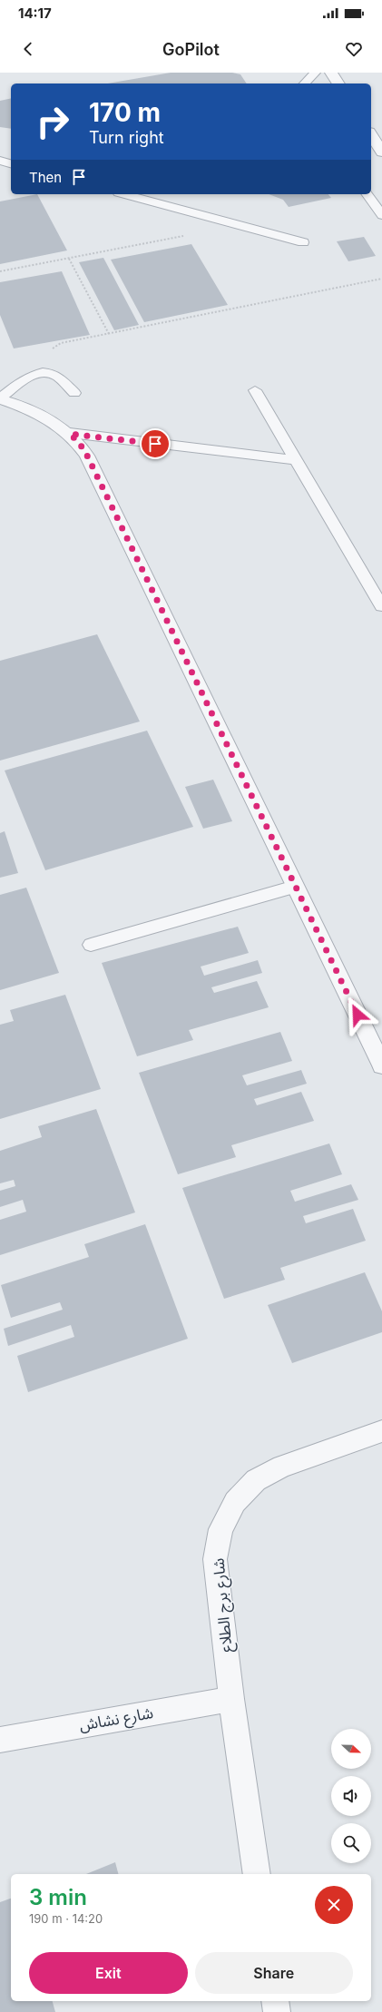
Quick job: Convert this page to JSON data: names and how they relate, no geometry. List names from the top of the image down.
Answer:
{
  "streets": {
    "street": ["شارع برج الطلاع", "شارع نشاش"]
  },
  "crossings": [
    ["شارع برج الطلاع", "شارع نشاش"]
  ],
  "north": "right",
  "page": {
    "status": "14:17",
    "header": "GoPilot",
    "turn": ["170 m", "Turn right"],
    "then": "Then",
    "heading": ["3 min", "190 m · 14:20"],
    "buttons": ["Exit", "Share"]
  }
}
